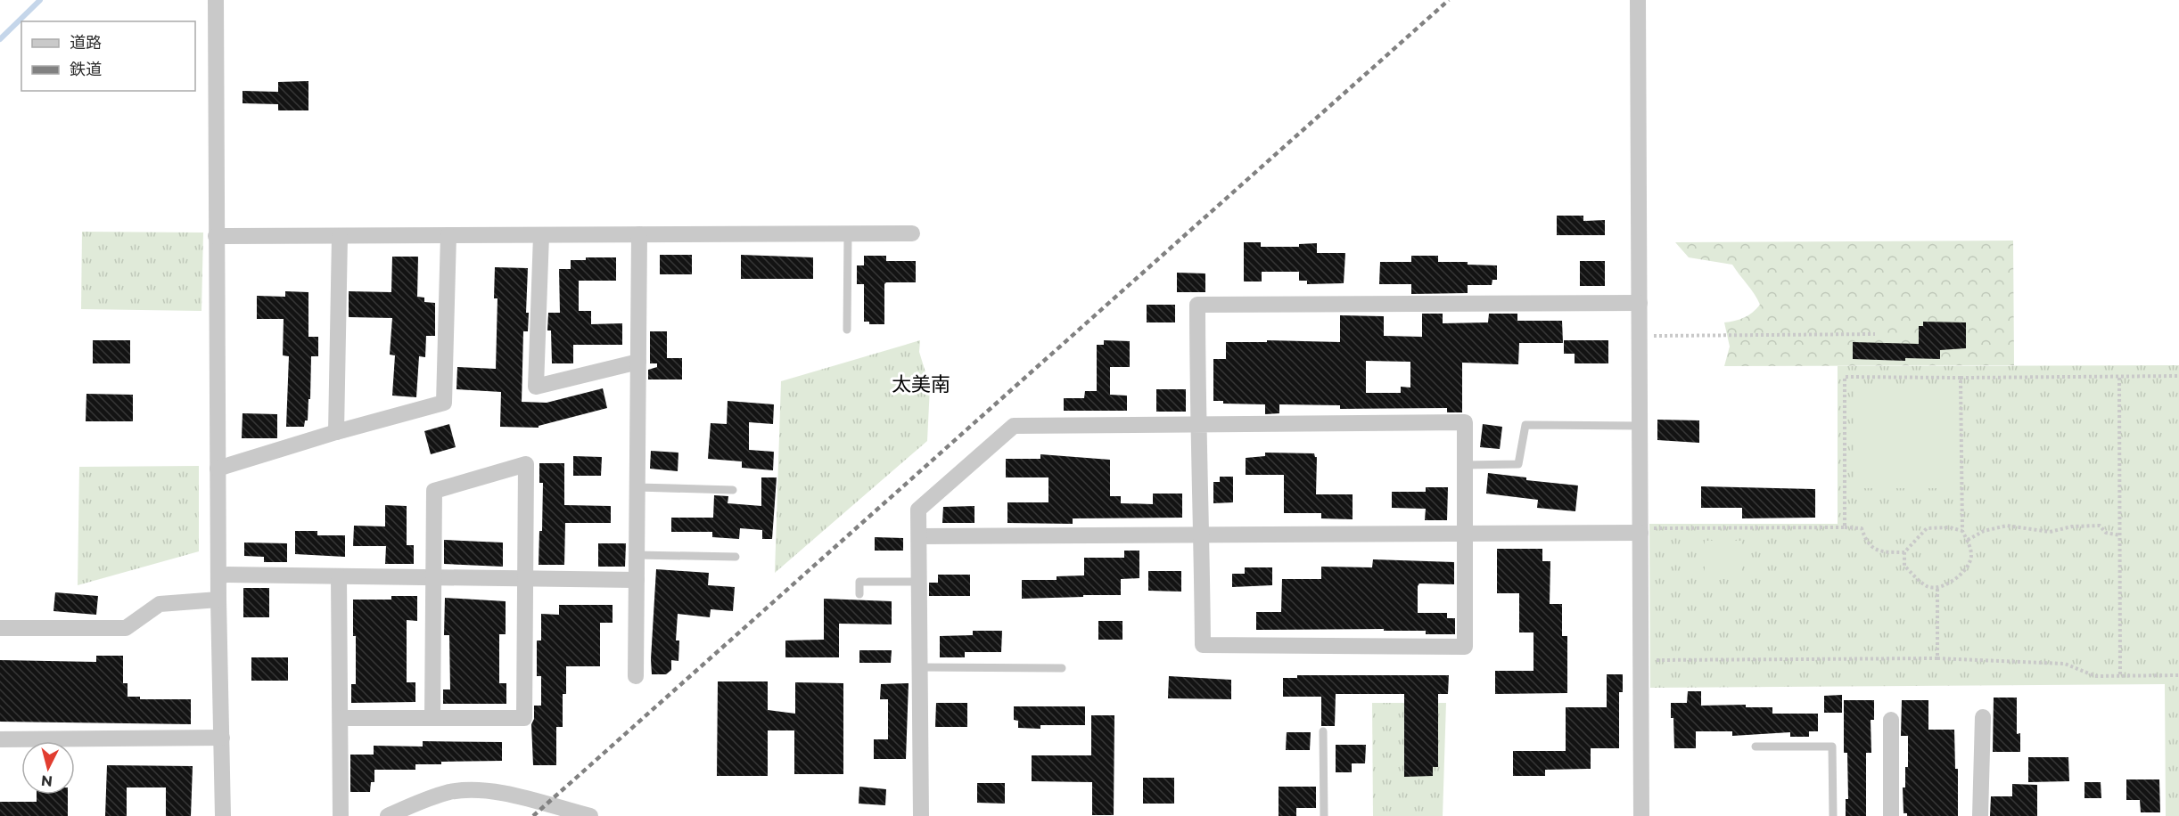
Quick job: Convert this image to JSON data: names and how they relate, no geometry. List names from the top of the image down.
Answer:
{
  "districts": ["太美南"],
  "legend": ["道路", "鉄道"],
  "north": "bottom"
}
